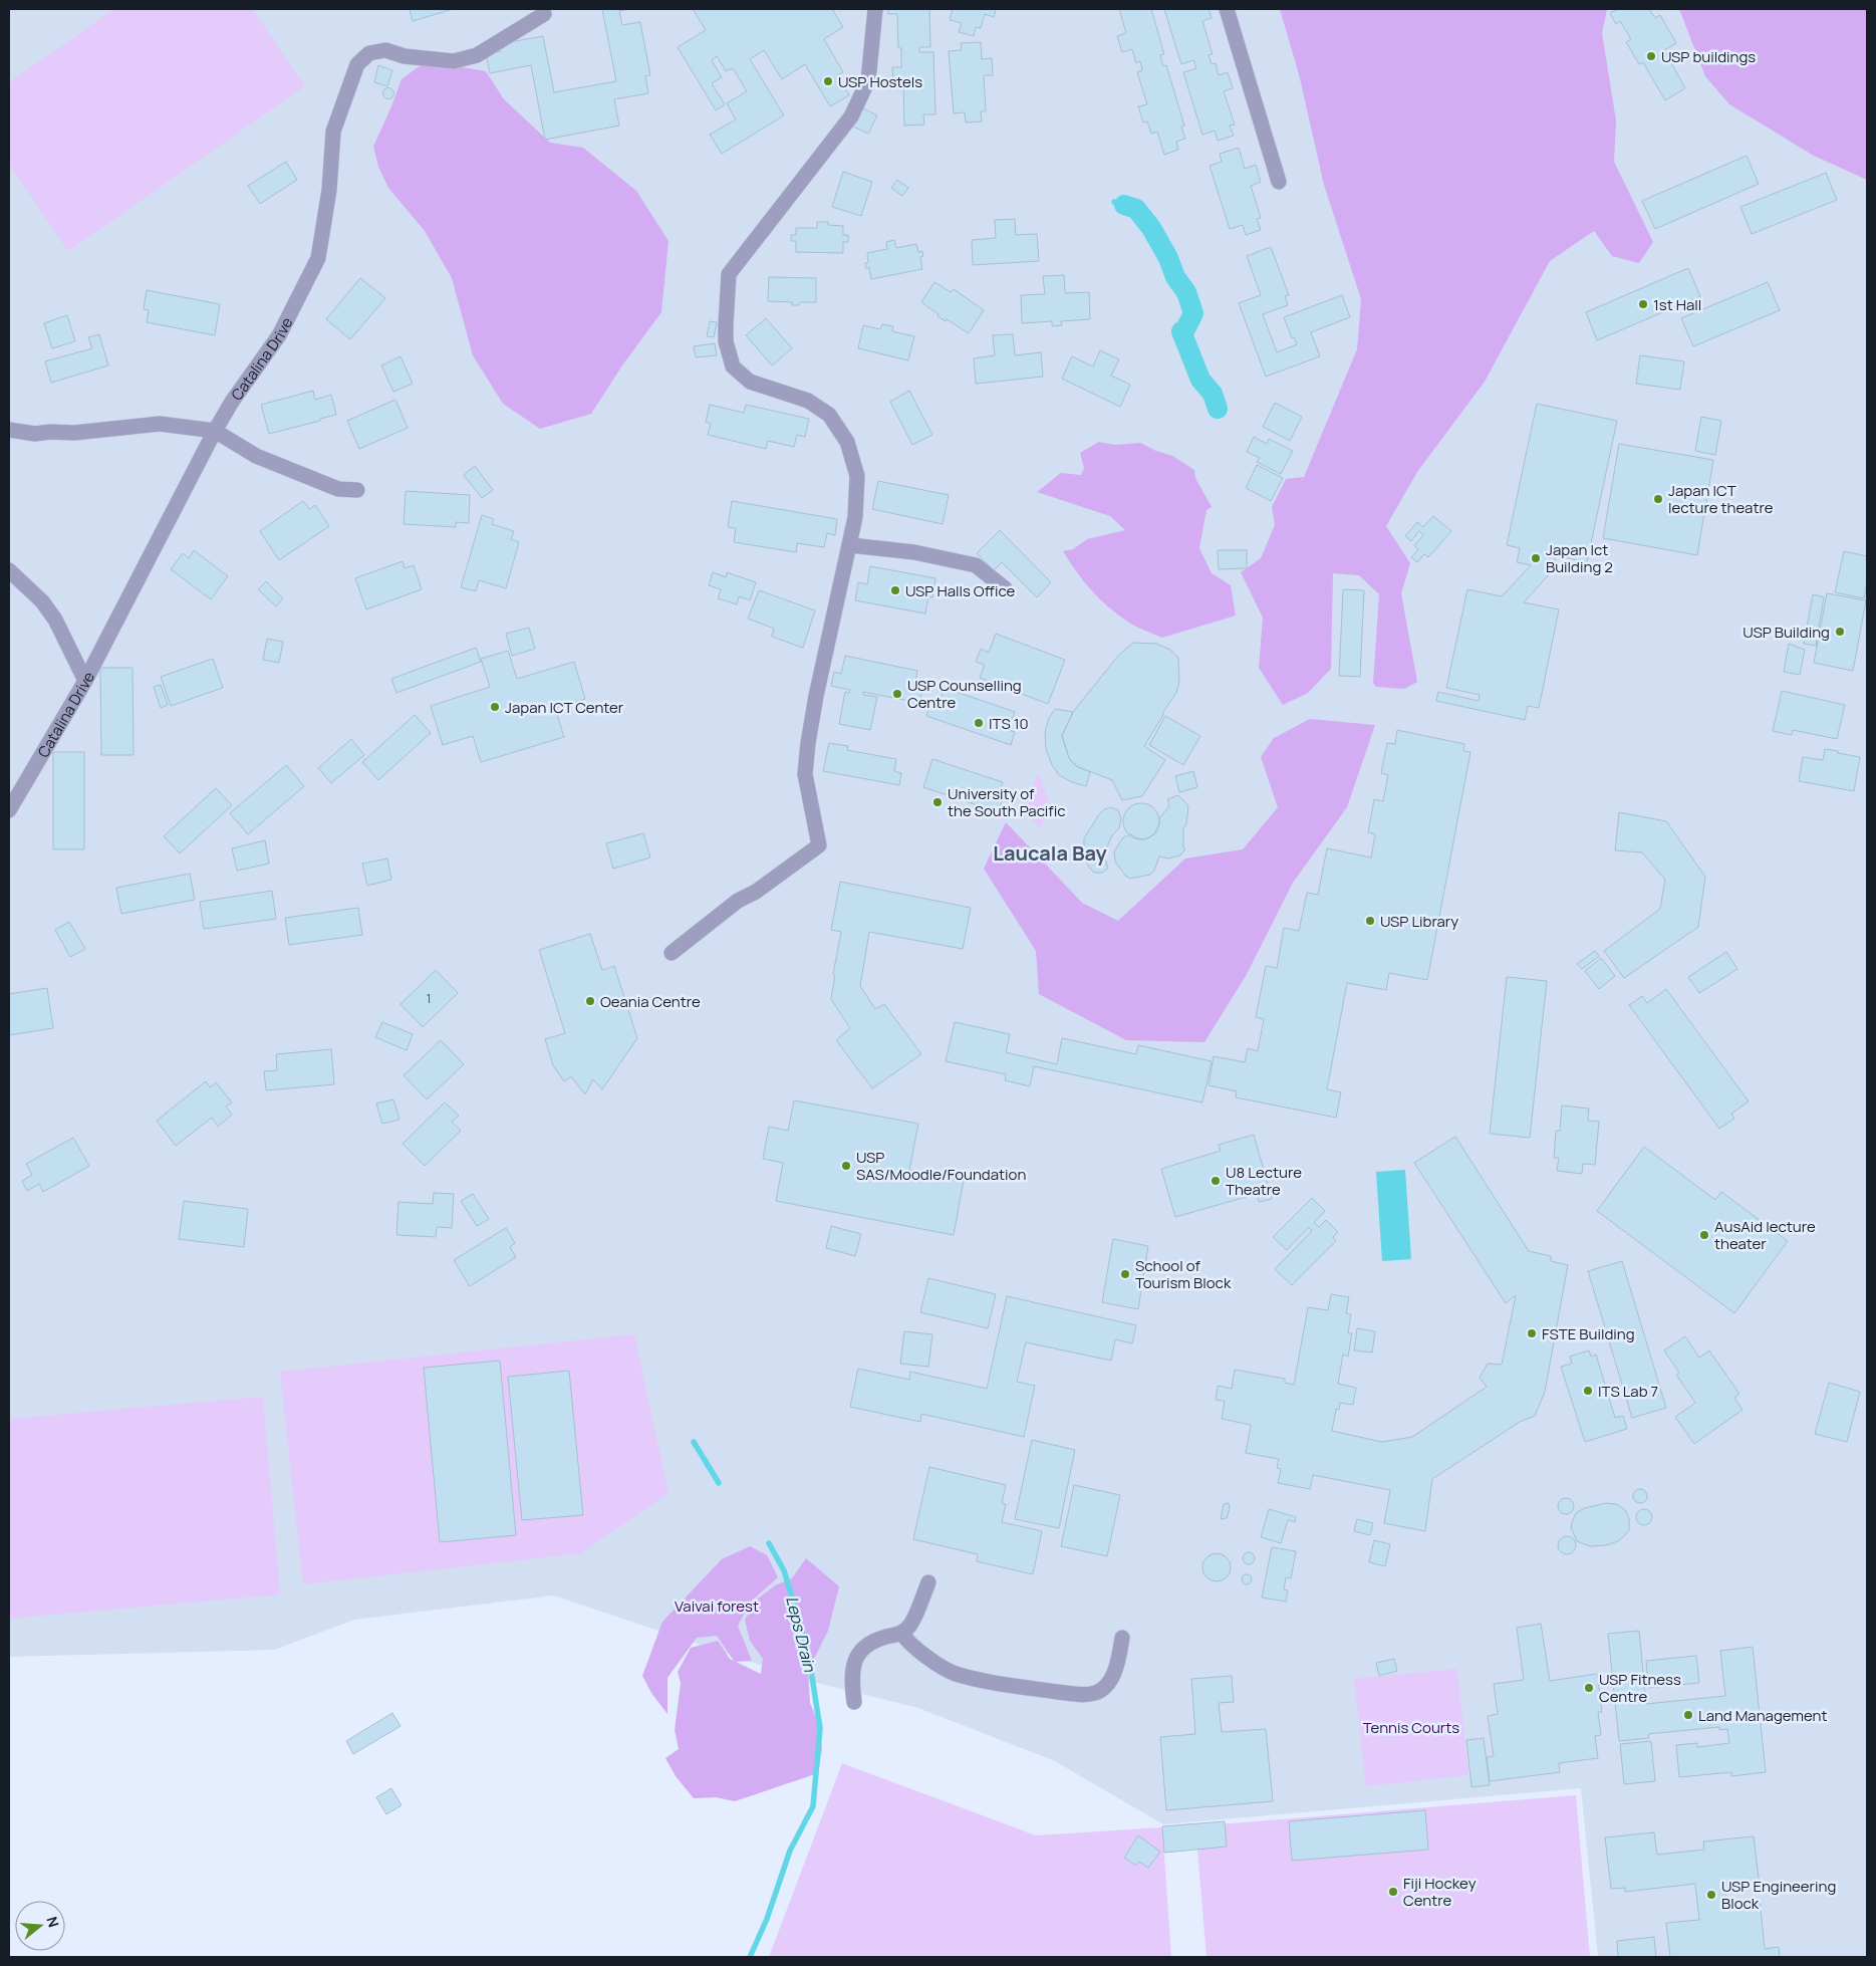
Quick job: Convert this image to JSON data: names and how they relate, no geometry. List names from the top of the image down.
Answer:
{
  "streets": {
    "street": ["Catalina Drive"]
  },
  "districts": ["Laucala Bay"],
  "water": ["Leps Drain"],
  "parks": ["Vaivai forest", "Tennis Courts"],
  "places": [
    "USP buildings",
    "USP Hostels",
    "1st Hall",
    "Japan ICT lecture theatre",
    "Japan Ict Building 2",
    "USP Halls Office",
    "USP Building",
    "USP Counselling Centre",
    "Japan ICT Center",
    "ITS 10",
    "University of the South Pacific",
    "USP Library",
    "Oeania Centre",
    "USP SAS/Moodle/Foundation",
    "U8 Lecture Theatre",
    "AusAid lecture theater",
    "School of Tourism Block",
    "FSTE Building",
    "ITS Lab 7",
    "USP Fitness Centre",
    "Land Management",
    "Fiji Hockey Centre",
    "USP Engineering Block"
  ],
  "house_numbers": ["1"],
  "north": "right"
}
